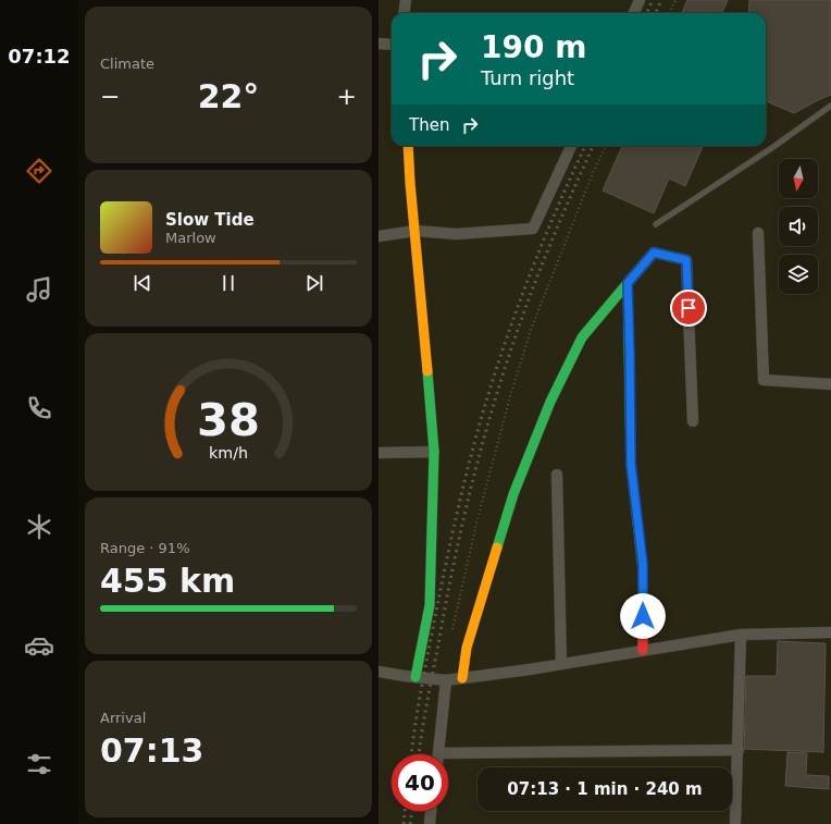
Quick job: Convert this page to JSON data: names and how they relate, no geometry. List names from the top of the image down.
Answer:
{
  "north": "bottom",
  "page": {
    "tabs": "07:12",
    "tile": [
      "Climate",
      ["Range · 91%", "455 km"],
      ["Arrival", "07:13"]
    ],
    "turn": ["190 m", "Turn right"],
    "heat": ["−", "22°", "+"],
    "then": "Then",
    "song": ["Slow Tide", "Marlow"],
    "limit": "40",
    "trip": "07:13 · 1 min · 240 m",
    "gauge": ["38", "km/h"]
  }
}
